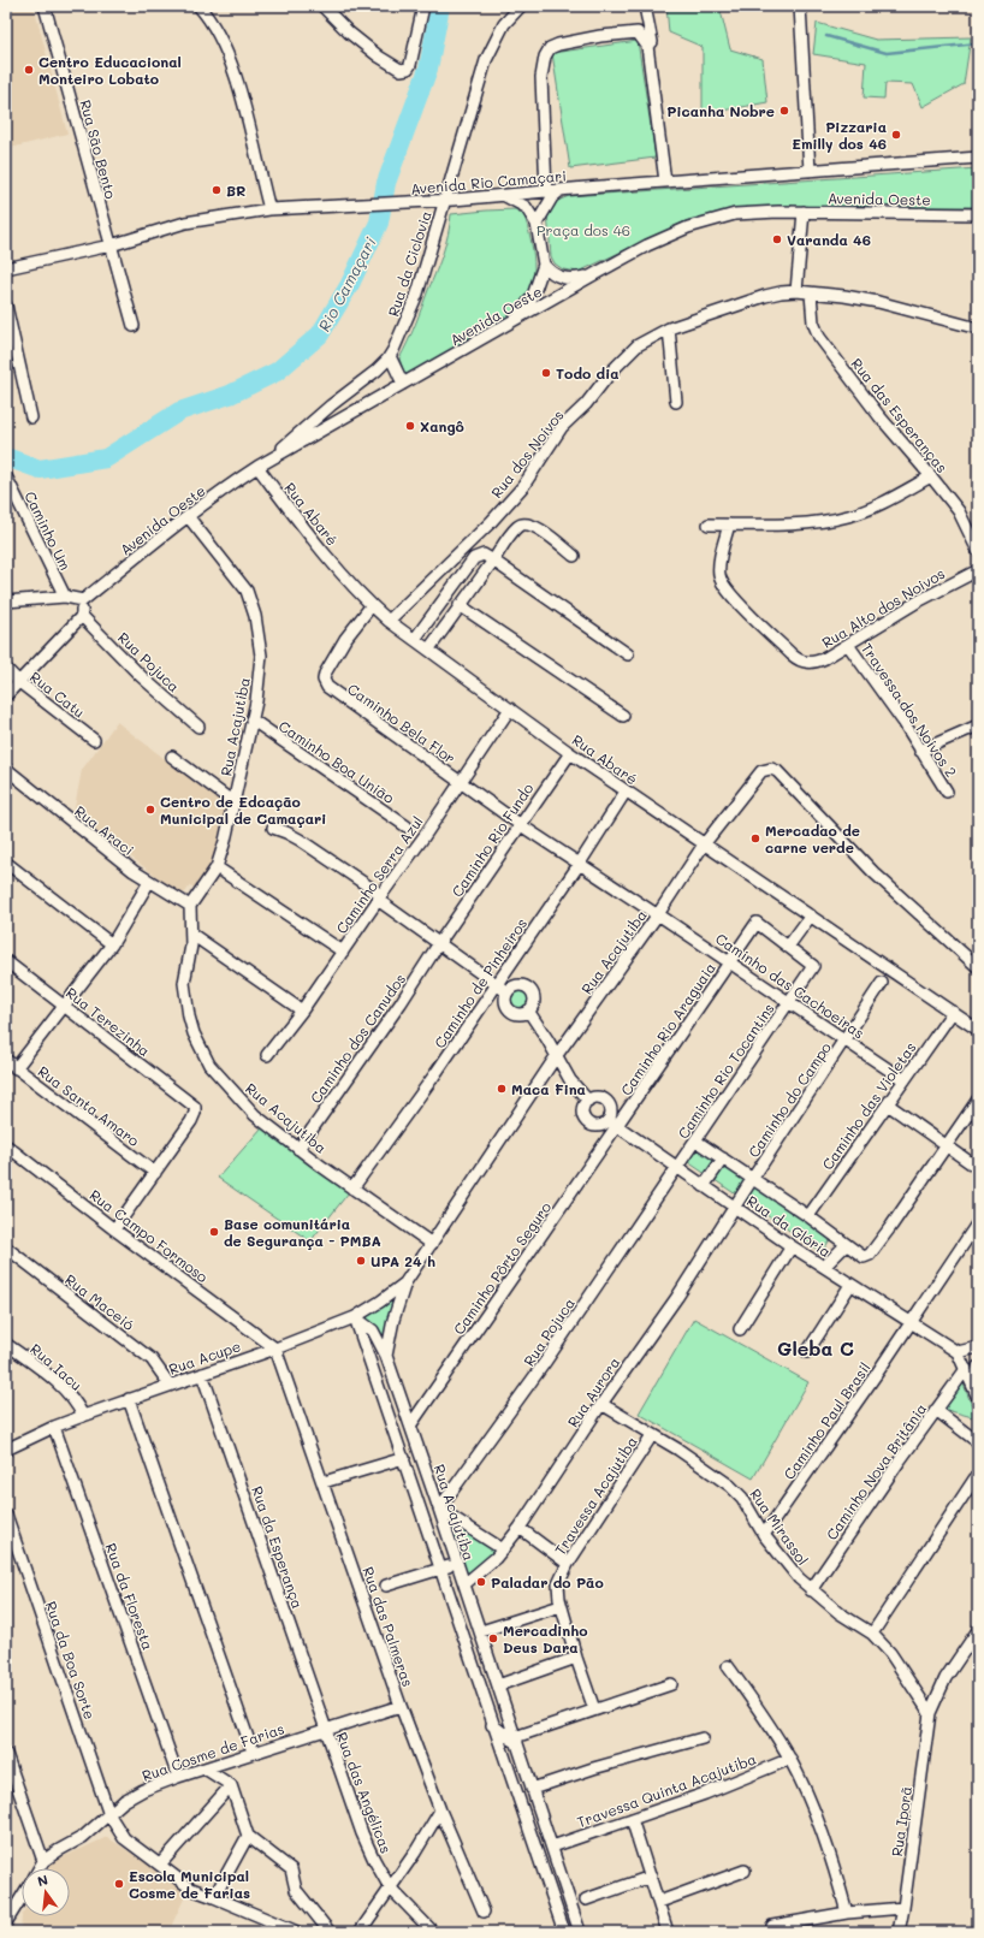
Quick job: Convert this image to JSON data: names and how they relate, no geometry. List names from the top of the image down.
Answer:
{
  "streets": {
    "street": [
      "Rua São Bento",
      "Avenida Rio Camaçari",
      "Avenida Oeste",
      "Rua da Ciclovia",
      "Rua das Esperanças",
      "Rua dos Noivos",
      "Rua Abaré",
      "Caminho Um",
      "Rua Alto dos Noivos",
      "Rua Pojuca",
      "Rua Catu",
      "Travessa dos Noivos 2",
      "Caminho Bela Flor",
      "Rua Acajutiba",
      "Caminho Boa União",
      "Rua Araci",
      "Caminho Rio Fundo",
      "Caminho Serra Azul",
      "Caminho de Pinheiros",
      "Caminho das Cachoeiras",
      "Rua Terezinha",
      "Caminho Rio Araguaia",
      "Caminho dos Canudos",
      "Caminho Rio Tocantins",
      "Caminho do Campo",
      "Rua Santa Amaro",
      "Caminho das Violetas",
      "Rua da Glória",
      "Rua Campo Formoso",
      "Caminho Pôrto Seguro",
      "Rua Maceió",
      "Rua Acupe",
      "Rua Iacu",
      "Rua Aurora",
      "Caminho Paul Brasil",
      "Caminho Nova Britânia",
      "Travessa Acajutiba",
      "Rua Mirassol",
      "Rua da Esperança",
      "Rua da Floresta",
      "Rua das Palmeras",
      "Rua da Boa Sorte",
      "Rua Cosme de Farias",
      "Travessa Quinta Acajutiba",
      "Rua das Angélicas",
      "Rua Iporã"
    ]
  },
  "crossings": [
    ["Rua São Bento", "Avenida Rio Camaçari"],
    ["Avenida Rio Camaçari", "Rua da Ciclovia"],
    ["Avenida Oeste", "Rua da Ciclovia"],
    ["Avenida Oeste", "Rua Abaré"],
    ["Avenida Oeste", "Rua Acajutiba"],
    ["Rua das Esperanças", "Rua dos Noivos"],
    ["Rua dos Noivos", "Rua Abaré"],
    ["Rua Abaré", "Caminho Bela Flor"],
    ["Rua Abaré", "Rua Acajutiba"],
    ["Rua Abaré", "Caminho Rio Fundo"],
    ["Rua Abaré", "Caminho Serra Azul"],
    ["Rua Abaré", "Caminho de Pinheiros"],
    ["Rua Abaré", "Caminho das Violetas"],
    ["Rua Alto dos Noivos", "Travessa dos Noivos 2"],
    ["Rua Pojuca", "Rua Acajutiba"],
    ["Rua Pojuca", "Caminho Rio Tocantins"],
    ["Rua Pojuca", "Rua da Glória"],
    ["Caminho Bela Flor", "Caminho Serra Azul"],
    ["Caminho Bela Flor", "Caminho das Cachoeiras"],
    ["Rua Acajutiba", "Caminho Boa União"],
    ["Rua Acajutiba", "Rua Araci"],
    ["Rua Acajutiba", "Caminho de Pinheiros"],
    ["Rua Acajutiba", "Caminho das Cachoeiras"],
    ["Rua Acajutiba", "Caminho dos Canudos"],
    ["Rua Acajutiba", "Caminho Pôrto Seguro"],
    ["Rua Acajutiba", "Rua Acupe"],
    ["Rua Acajutiba", "Rua Aurora"],
    ["Rua Acajutiba", "Travessa Quinta Acajutiba"],
    ["Caminho Rio Fundo", "Caminho das Cachoeiras"],
    ["Caminho Rio Fundo", "Caminho dos Canudos"],
    ["Caminho Serra Azul", "Caminho das Cachoeiras"],
    ["Caminho de Pinheiros", "Caminho das Cachoeiras"],
    ["Caminho das Cachoeiras", "Caminho Rio Araguaia"],
    ["Caminho das Cachoeiras", "Caminho Rio Tocantins"],
    ["Caminho das Cachoeiras", "Caminho do Campo"],
    ["Caminho das Cachoeiras", "Caminho das Violetas"],
    ["Rua Terezinha", "Rua Santa Amaro"],
    ["Caminho Rio Araguaia", "Caminho Rio Tocantins"],
    ["Caminho Rio Araguaia", "Rua da Glória"],
    ["Caminho Rio Araguaia", "Caminho Pôrto Seguro"],
    ["Caminho Rio Tocantins", "Rua da Glória"],
    ["Caminho do Campo", "Rua da Glória"],
    ["Caminho do Campo", "Rua Aurora"],
    ["Rua da Glória", "Caminho Pôrto Seguro"],
    ["Rua da Glória", "Rua Aurora"],
    ["Rua da Glória", "Caminho Paul Brasil"],
    ["Rua Campo Formoso", "Rua Acupe"],
    ["Rua Campo Formoso", "Rua das Palmeras"],
    ["Rua Maceió", "Rua Acupe"],
    ["Rua Acupe", "Rua Iacu"],
    ["Rua Acupe", "Rua da Esperança"],
    ["Rua Acupe", "Rua da Floresta"],
    ["Rua Acupe", "Rua das Palmeras"],
    ["Rua Aurora", "Rua Mirassol"],
    ["Caminho Paul Brasil", "Rua Mirassol"],
    ["Caminho Nova Britânia", "Rua Mirassol"],
    ["Travessa Acajutiba", "Rua Mirassol"],
    ["Rua Mirassol", "Rua Iporã"],
    ["Rua da Esperança", "Rua Cosme de Farias"],
    ["Rua da Esperança", "Rua das Angélicas"],
    ["Rua da Floresta", "Rua Cosme de Farias"],
    ["Rua das Palmeras", "Rua Cosme de Farias"],
    ["Rua da Boa Sorte", "Rua Cosme de Farias"],
    ["Rua Cosme de Farias", "Rua das Angélicas"]
  ],
  "districts": ["Gleba C"],
  "water": ["Rio Camaçari"],
  "parks": ["Praça dos 46"],
  "places": [
    "Centro Educacional Monteiro Lobato",
    "Picanha Nobre",
    "Pizzaria Emilly dos 46",
    "BR",
    "Varanda 46",
    "Todo dia",
    "Xangô",
    "Centro de Edcação Municipal de Camaçari",
    "Mercadao de carne verde",
    "Maca Fina",
    "Base comunitária de Segurança - PMBA",
    "UPA 24 h",
    "Paladar do Pão",
    "Mercadinho Deus Dara",
    "Escola Municipal Cosme de Farias"
  ],
  "north": "top"
}
